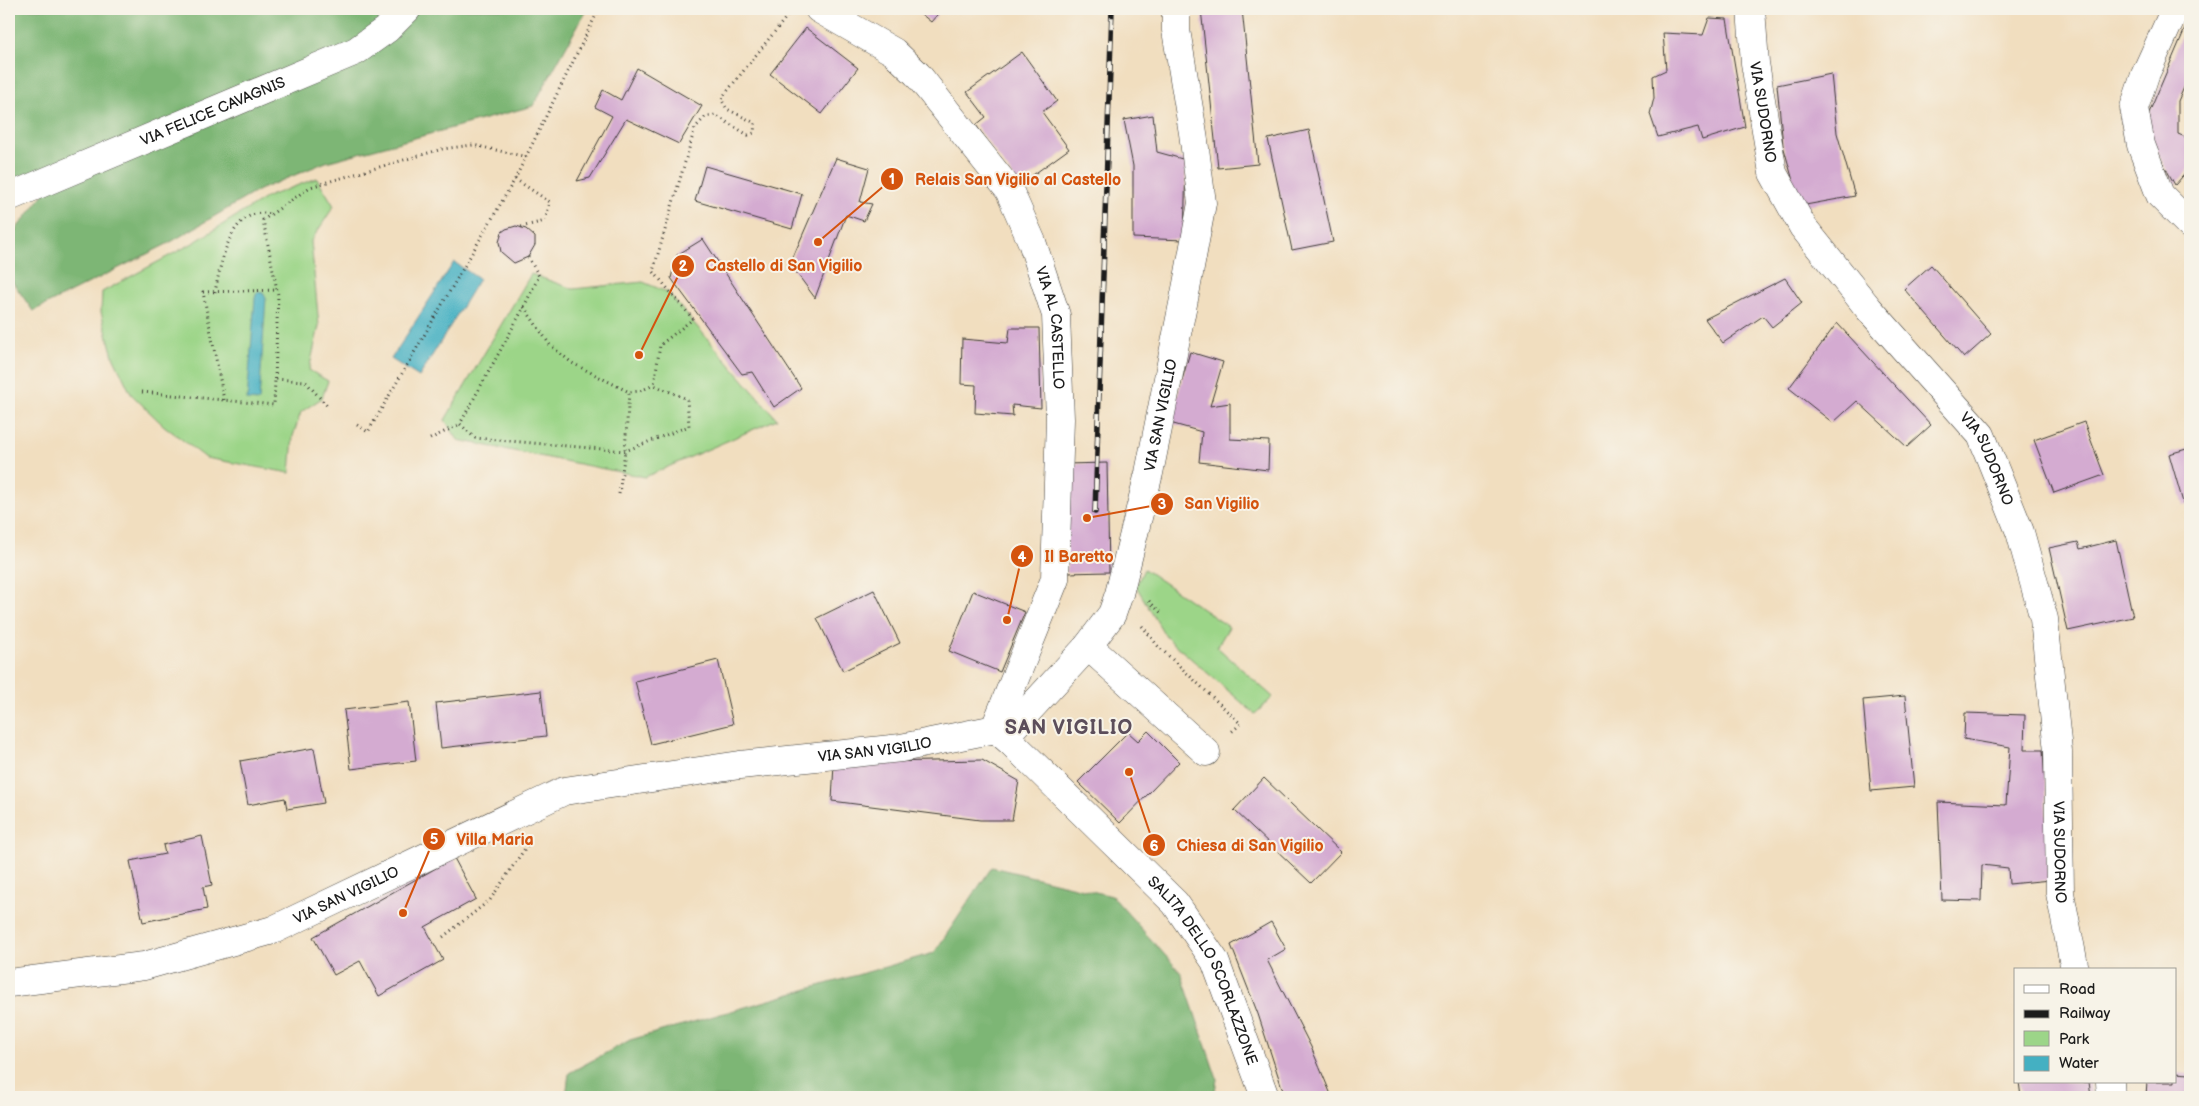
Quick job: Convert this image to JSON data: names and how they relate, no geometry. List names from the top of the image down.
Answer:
{
  "streets": {
    "street": [
      "VIA FELICE CAVAGNIS",
      "VIA SUDORNO",
      "VIA AL CASTELLO",
      "VIA SAN VIGILIO",
      "SALITA DELLO SCORLAZZONE"
    ]
  },
  "crossings": [
    ["VIA AL CASTELLO", "VIA SAN VIGILIO"],
    ["VIA AL CASTELLO", "SALITA DELLO SCORLAZZONE"],
    ["VIA SAN VIGILIO", "SALITA DELLO SCORLAZZONE"]
  ],
  "districts": ["SAN VIGILIO"],
  "places": [
    "Relais San Vigilio al Castello",
    "Castello di San Vigilio",
    "San Vigilio",
    "Il Baretto",
    "Chiesa di San Vigilio",
    "Villa Maria"
  ],
  "legend": [
    "Road",
    "Railway",
    "Park",
    "Water"
  ]
}
